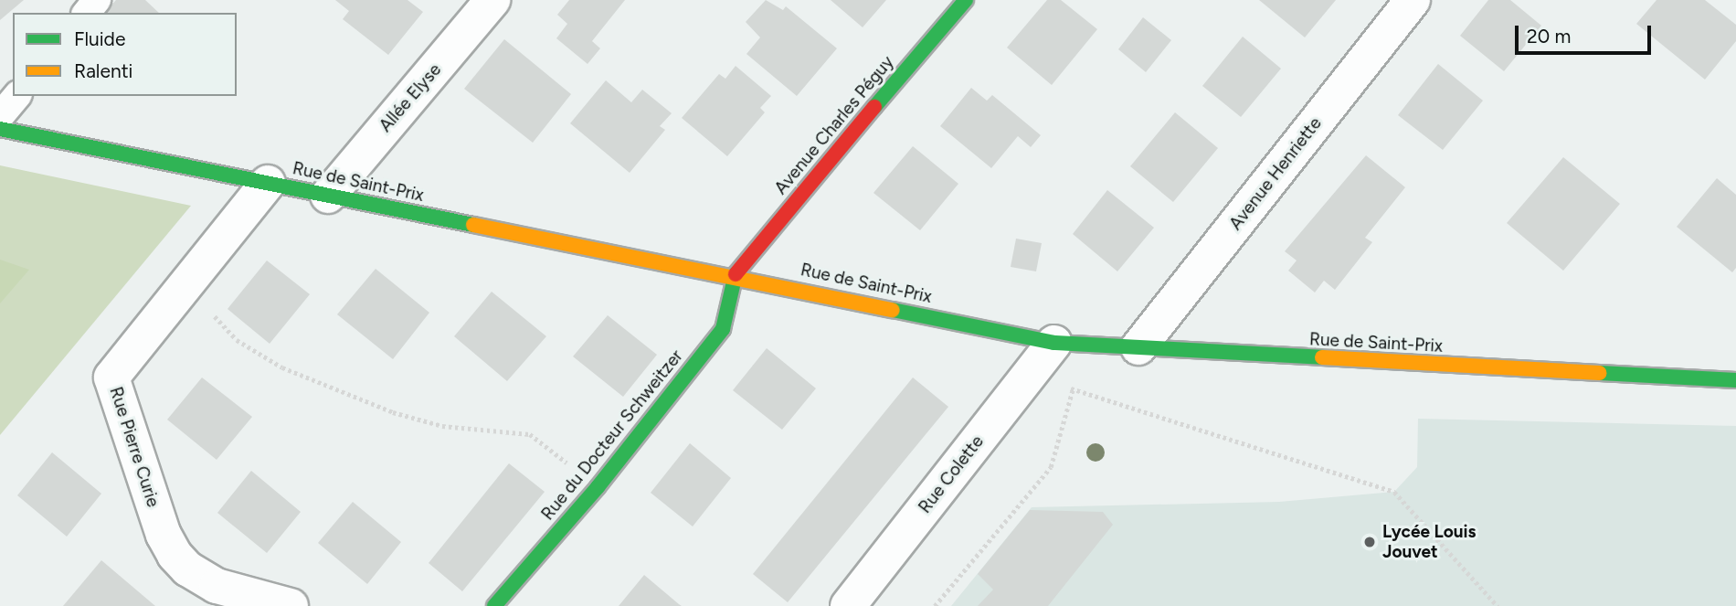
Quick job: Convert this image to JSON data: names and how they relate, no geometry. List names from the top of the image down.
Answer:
{
  "streets": {
    "street": [
      "Allée Elyse",
      "Avenue Charles Péguy",
      "Avenue Henriette",
      "Rue de Saint-Prix",
      "Rue du Docteur Schweitzer",
      "Rue Pierre Curie",
      "Rue Colette"
    ]
  },
  "crossings": [
    ["Allée Elyse", "Rue de Saint-Prix"],
    ["Avenue Charles Péguy", "Rue de Saint-Prix"],
    ["Avenue Charles Péguy", "Rue du Docteur Schweitzer"],
    ["Avenue Henriette", "Rue de Saint-Prix"],
    ["Rue de Saint-Prix", "Rue du Docteur Schweitzer"],
    ["Rue de Saint-Prix", "Rue Pierre Curie"],
    ["Rue de Saint-Prix", "Rue Colette"]
  ],
  "places": ["Lycée Louis Jouvet"],
  "legend": ["Fluide", "Ralenti"],
  "scale_bar": "20 m"
}
